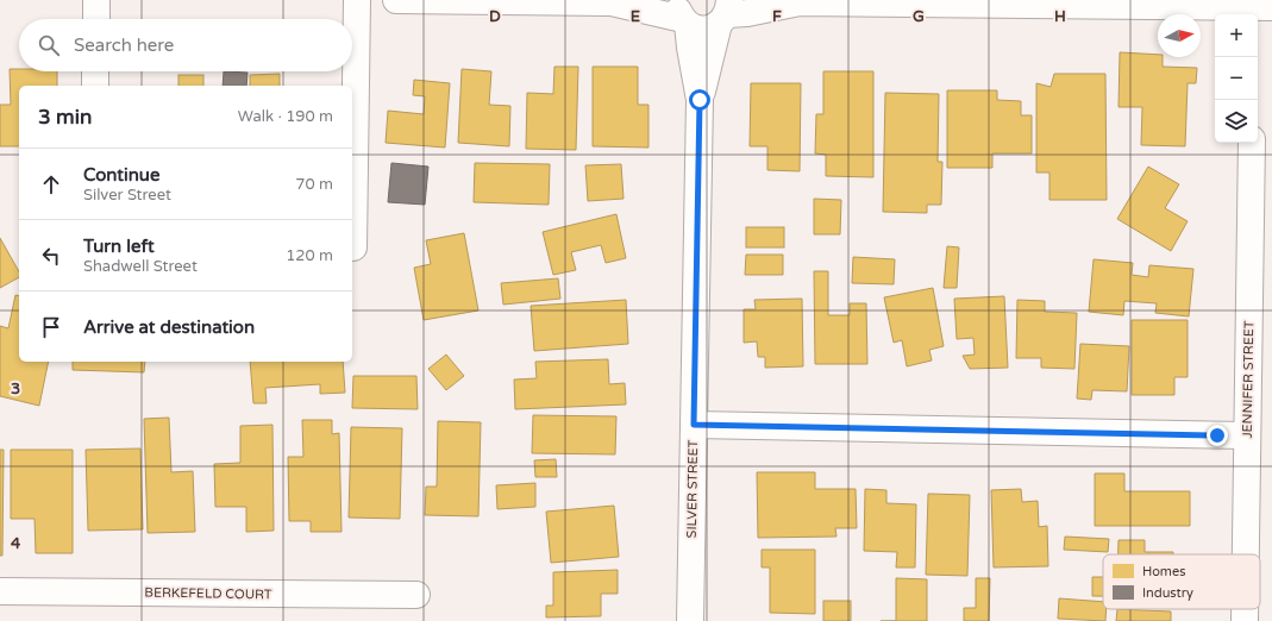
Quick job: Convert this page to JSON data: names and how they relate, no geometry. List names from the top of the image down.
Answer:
{
  "streets": {
    "street": ["JENNIFER STREET", "SILVER STREET", "BERKEFELD COURT"]
  },
  "legend": ["Homes", "Industry"],
  "north": "right",
  "page": {
    "map_buttons": ["+", "−"],
    "search": "Search here",
    "heading": ["3 min", "Walk · 190 m"],
    "list": [
      ["Continue", "Silver Street", "70 m"],
      ["Turn left", "Shadwell Street", "120 m"],
      "Arrive at destination"
    ]
  },
  "grid": {
    "columns": [
      "D",
      "E",
      "F",
      "G",
      "H"
    ],
    "rows": ["3", "4"]
  }
}
